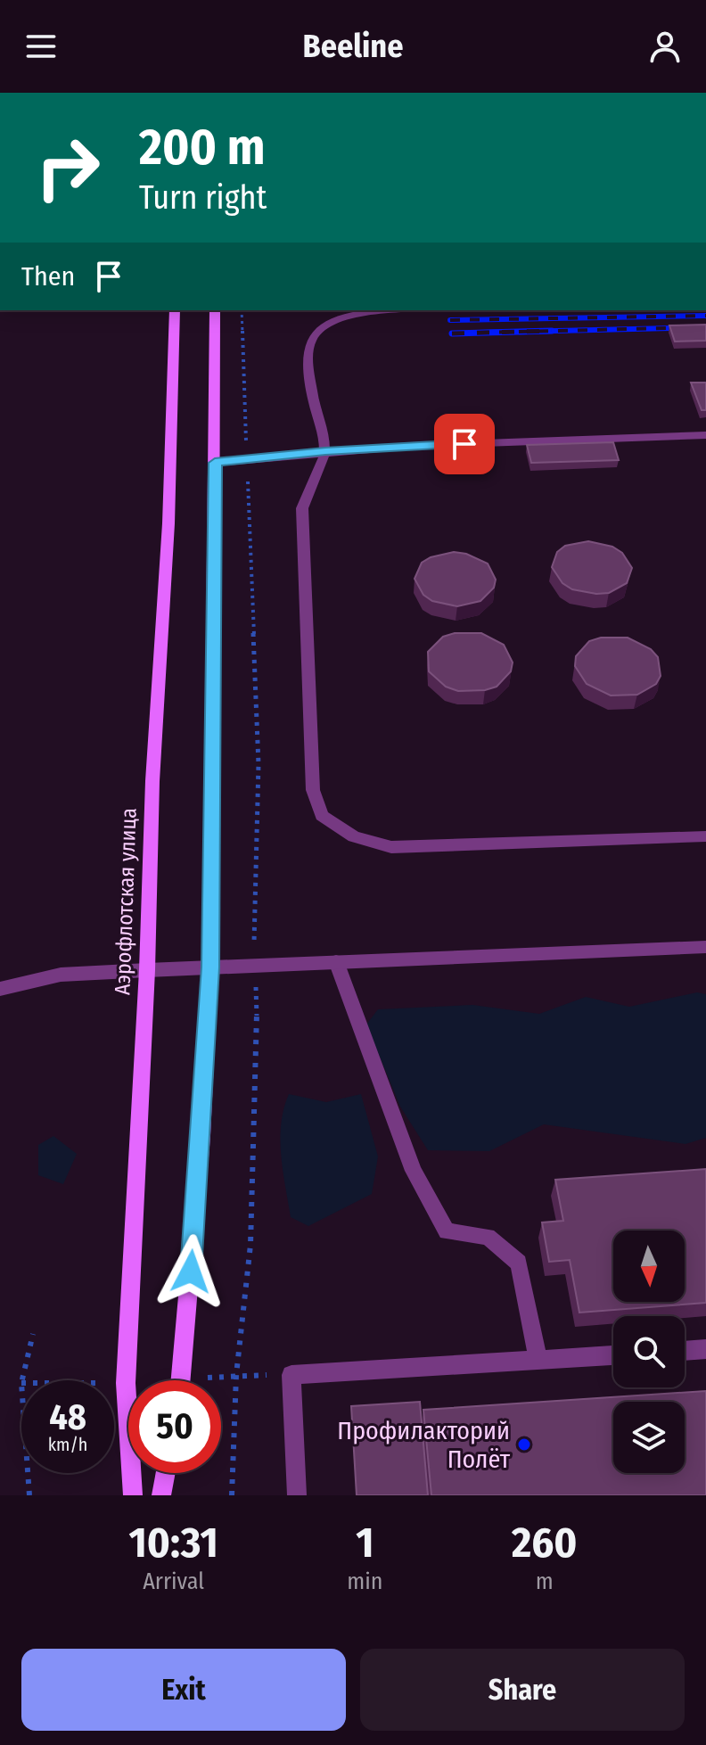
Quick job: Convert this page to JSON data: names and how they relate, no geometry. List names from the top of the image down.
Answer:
{
  "streets": {
    "main road": ["Аэрофлотская улица"]
  },
  "places": ["Профилакторий Полёт"],
  "north": "bottom",
  "page": {
    "header": "Beeline",
    "turn": ["200 m", "Turn right"],
    "then": "Then",
    "speed": "48 km/h",
    "limit": "50",
    "eta": [
      "10:31",
      "Arrival",
      "1",
      "min",
      "260",
      "m"
    ],
    "buttons": ["Exit", "Share"]
  }
}
